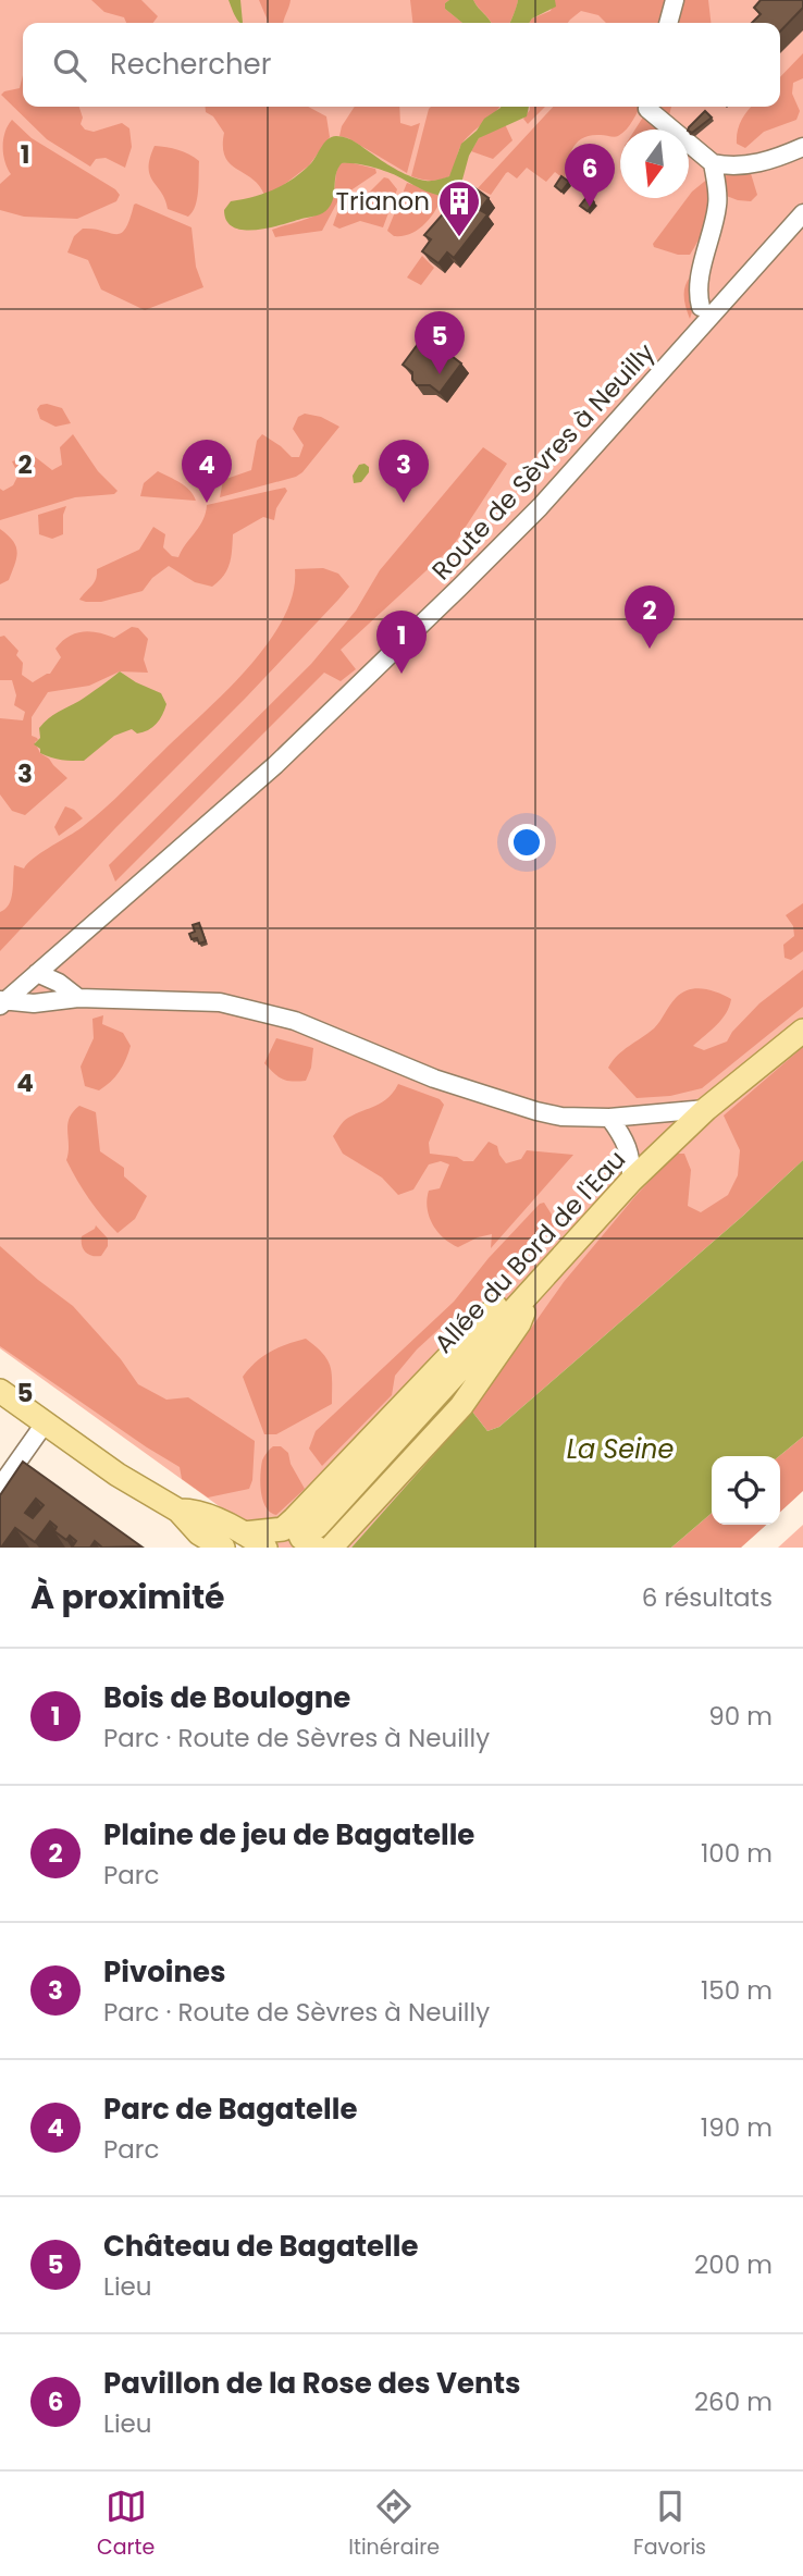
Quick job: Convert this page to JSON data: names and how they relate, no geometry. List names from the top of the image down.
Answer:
{
  "streets": {
    "main road": ["Allée du Bord de l'Eau"],
    "street": ["Route de Sèvres à Neuilly"]
  },
  "water": ["La Seine"],
  "places": {
    "building": ["Trianon"]
  },
  "north": "bottom",
  "page": {
    "search": "Rechercher",
    "pins": [
      "6",
      "5",
      "3",
      "4",
      "2",
      "1"
    ],
    "heading": ["À proximité", "6 résultats"],
    "list": [
      {
        "mark": "1",
        "name": "Bois de Boulogne",
        "note": "Parc · Route de Sèvres à Neuilly",
        "value": "90 m"
      },
      {
        "mark": "2",
        "name": "Plaine de jeu de Bagatelle",
        "note": "Parc",
        "value": "100 m"
      },
      {
        "mark": "3",
        "name": "Pivoines",
        "note": "Parc · Route de Sèvres à Neuilly",
        "value": "150 m"
      },
      {
        "mark": "4",
        "name": "Parc de Bagatelle",
        "note": "Parc",
        "value": "190 m"
      },
      {
        "mark": "5",
        "name": "Château de Bagatelle",
        "note": "Lieu",
        "value": "200 m"
      },
      {
        "mark": "6",
        "name": "Pavillon de la Rose des Vents",
        "note": "Lieu",
        "value": "260 m"
      }
    ],
    "nav": ["Carte", "Itinéraire", "Favoris"]
  },
  "grid": {
    "rows": [
      "1",
      "2",
      "3",
      "4",
      "5"
    ]
  }
}
